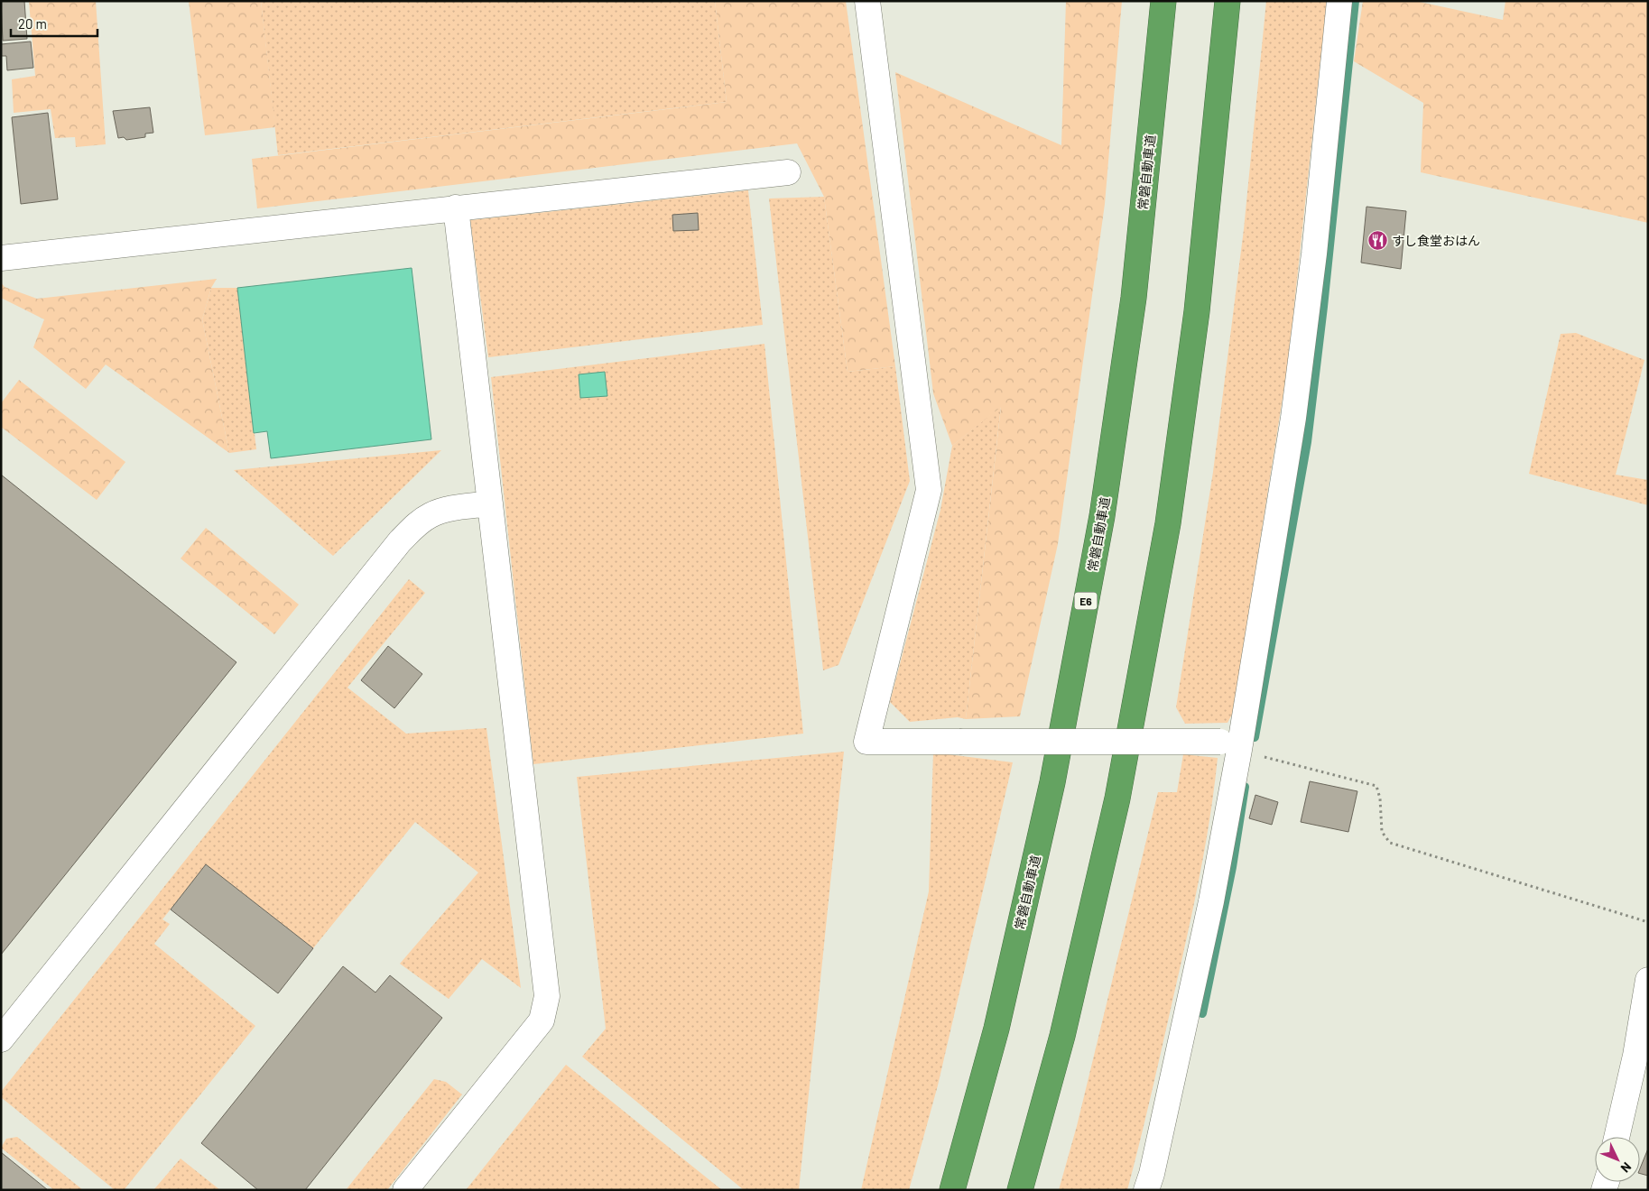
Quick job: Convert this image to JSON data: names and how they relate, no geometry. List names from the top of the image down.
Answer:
{
  "streets": {
    "highway": ["常磐自動車道", "E6"]
  },
  "places": {
    "restaurant": ["すし食堂おはん"]
  },
  "scale_bar": "20 m",
  "north": "bottom right"
}
